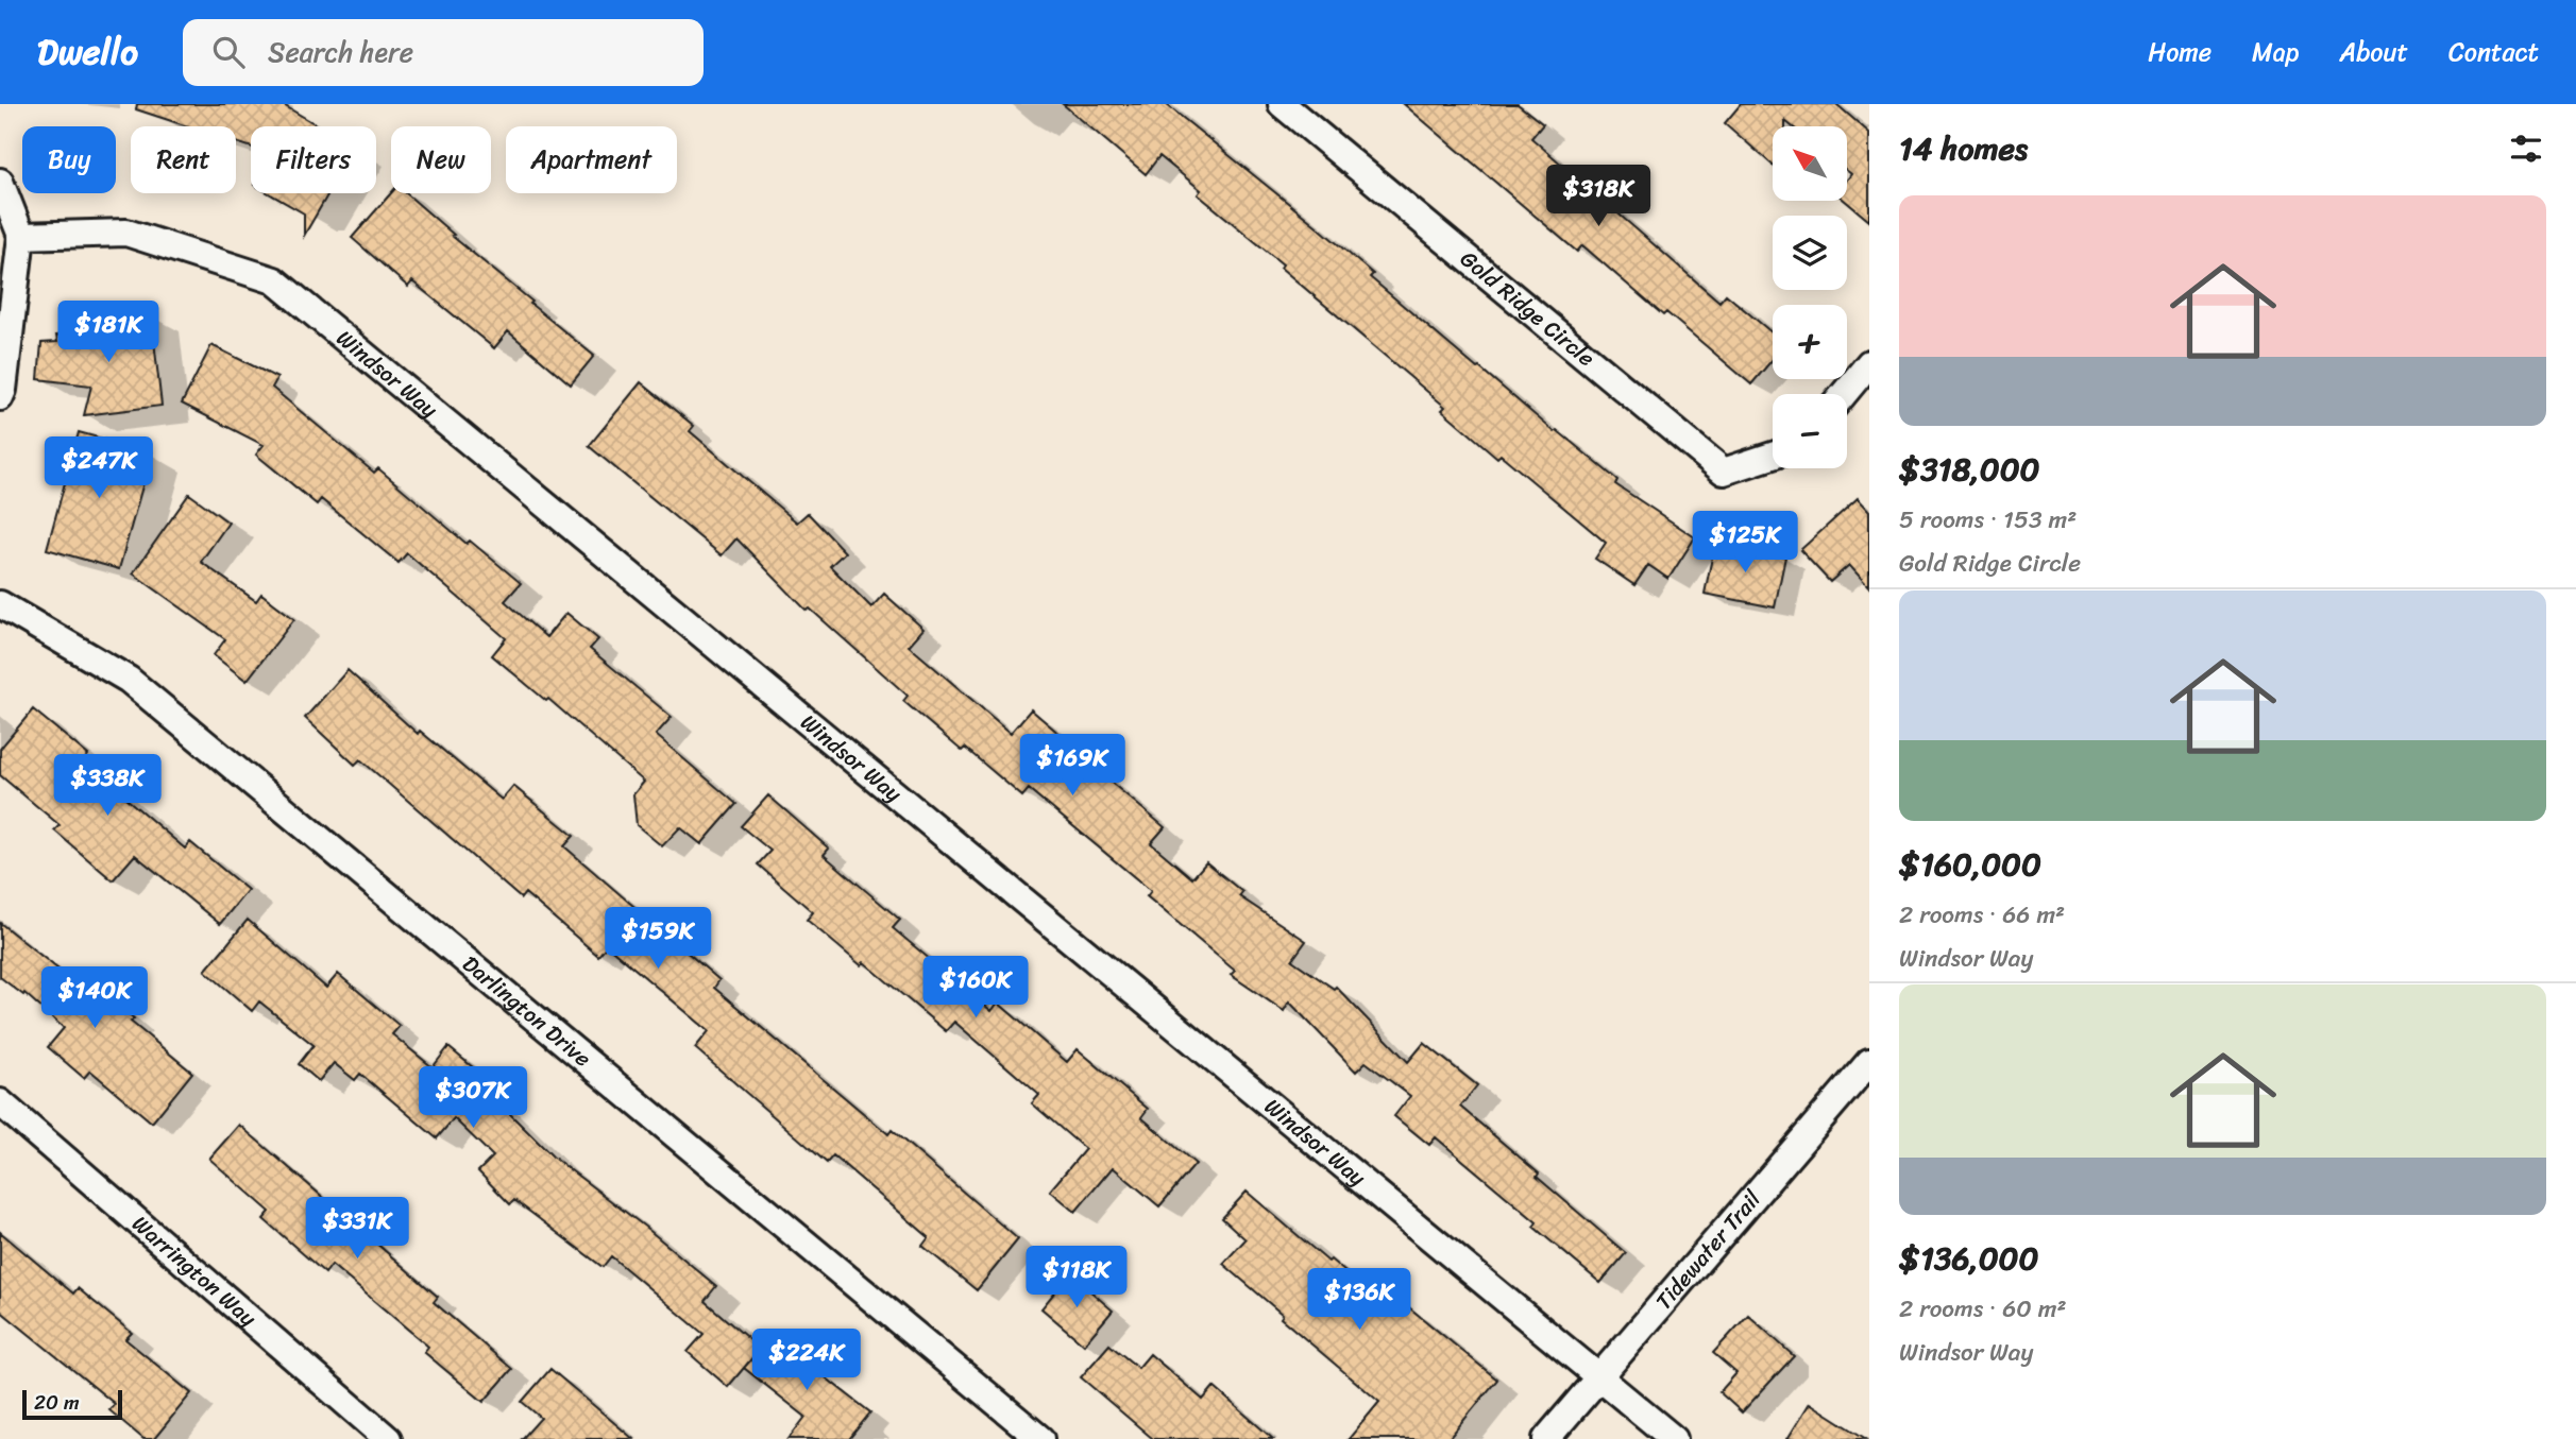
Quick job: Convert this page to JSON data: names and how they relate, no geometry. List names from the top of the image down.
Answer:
{
  "streets": {
    "street": [
      "Gold Ridge Circle",
      "Windsor Way",
      "Darlington Drive",
      "Tidewater Trail",
      "Warrington Way"
    ]
  },
  "crossings": [
    ["Windsor Way", "Tidewater Trail"]
  ],
  "scale_bar": "20 m",
  "north": "top left",
  "page": {
    "header": "Dwello",
    "search": "Search here",
    "nav": [
      "Home",
      "Map",
      "About",
      "Contact"
    ],
    "heading": "14 homes",
    "map_buttons": ["+", "−"],
    "chip": [
      "Buy",
      "Rent",
      "Filters",
      "New",
      "Apartment"
    ],
    "price": [
      "$318K",
      "$181K",
      "$247K",
      "$125K",
      "$169K",
      "$338K",
      "$159K",
      "$160K",
      "$140K",
      "$307K",
      "$331K",
      "$118K",
      "$136K",
      "$224K"
    ],
    "list": [
      {
        "name": "$318,000",
        "note": "5 rooms · 153 m² · Gold Ridge Circle"
      },
      {
        "name": "$160,000",
        "note": "2 rooms · 66 m² · Windsor Way"
      },
      {
        "name": "$136,000",
        "note": "2 rooms · 60 m² · Windsor Way"
      }
    ],
    "scale": "20 m"
  }
}
